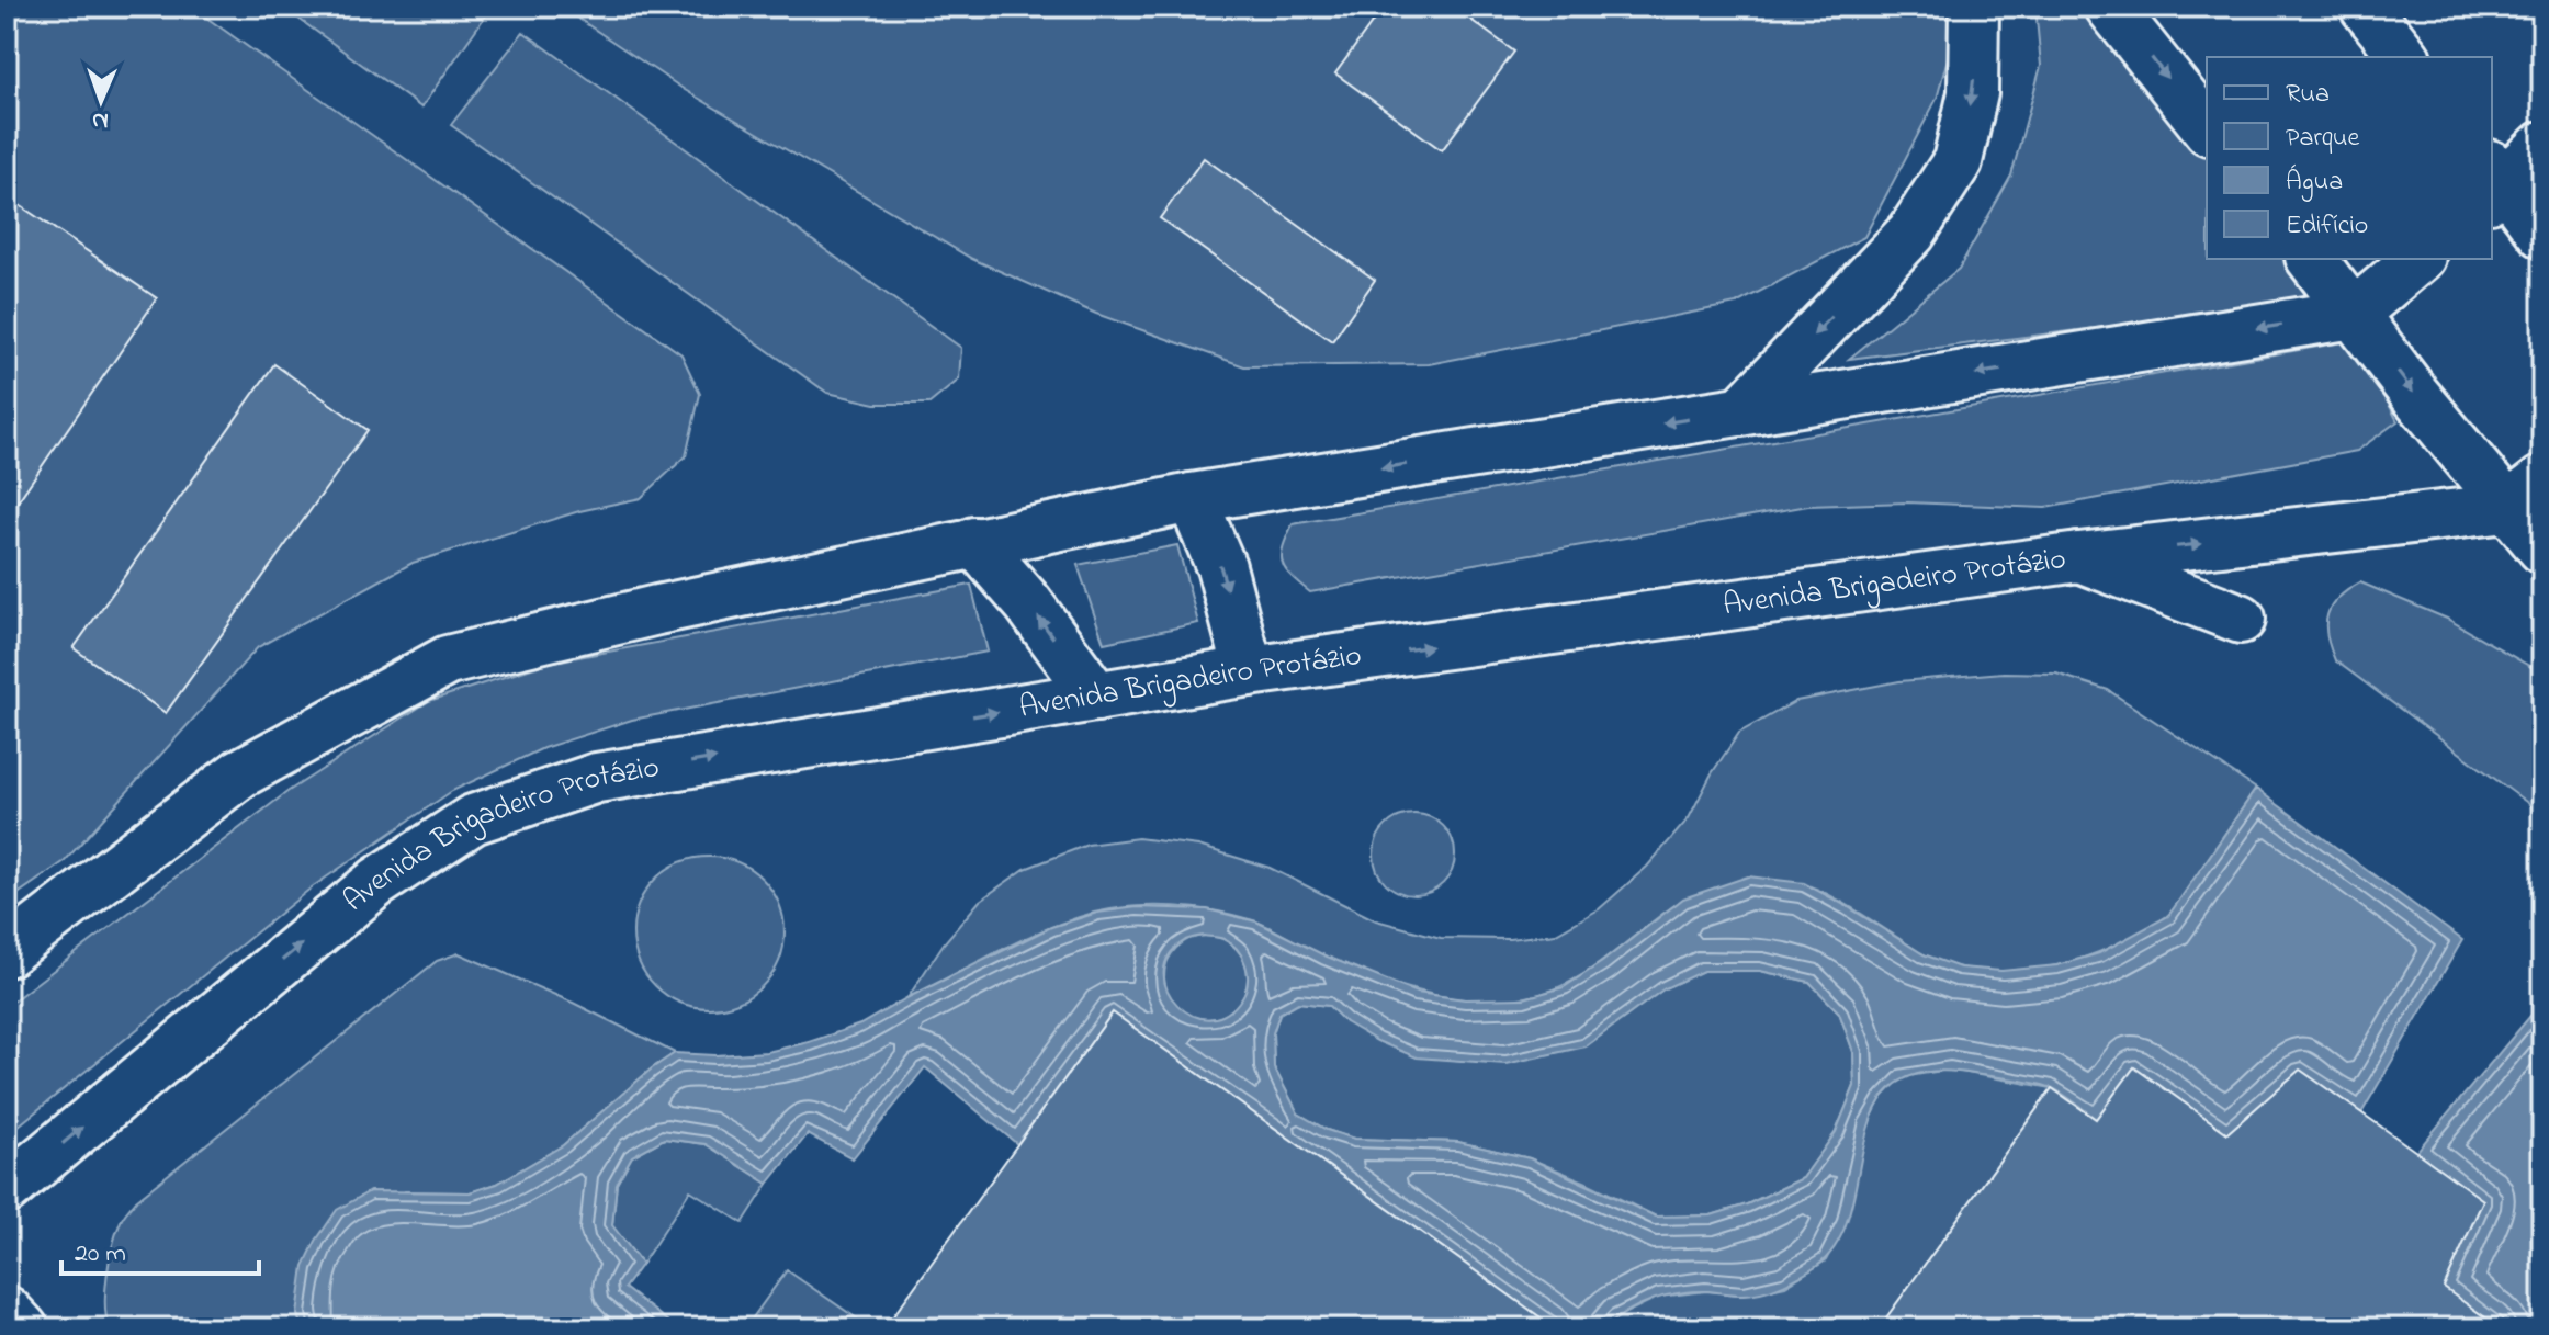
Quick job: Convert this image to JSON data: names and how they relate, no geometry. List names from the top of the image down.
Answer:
{
  "streets": {
    "main road": ["Avenida Brigadeiro Protázio"]
  },
  "legend": [
    "Rua",
    "Parque",
    "Água",
    "Edifício"
  ],
  "scale_bar": "20 m",
  "north": "bottom"
}
